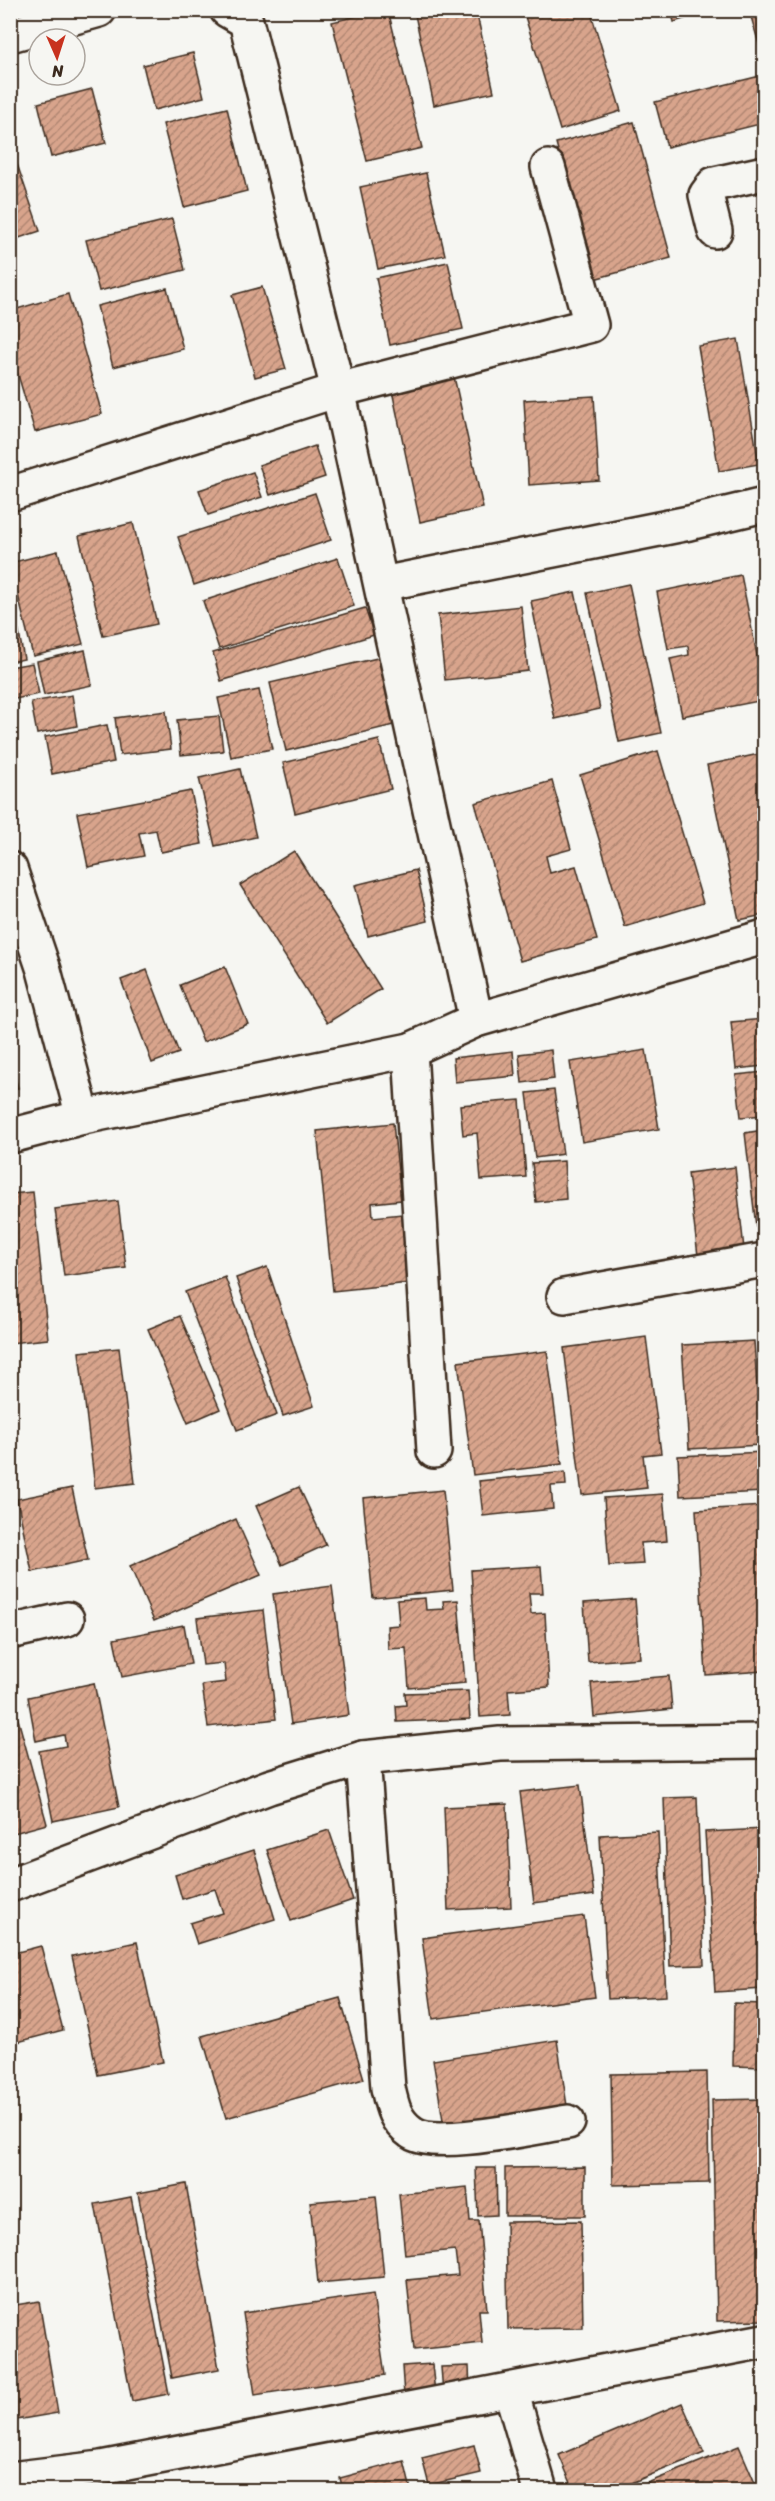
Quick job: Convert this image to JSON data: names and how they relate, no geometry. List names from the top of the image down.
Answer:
{
  "north": "bottom"
}
